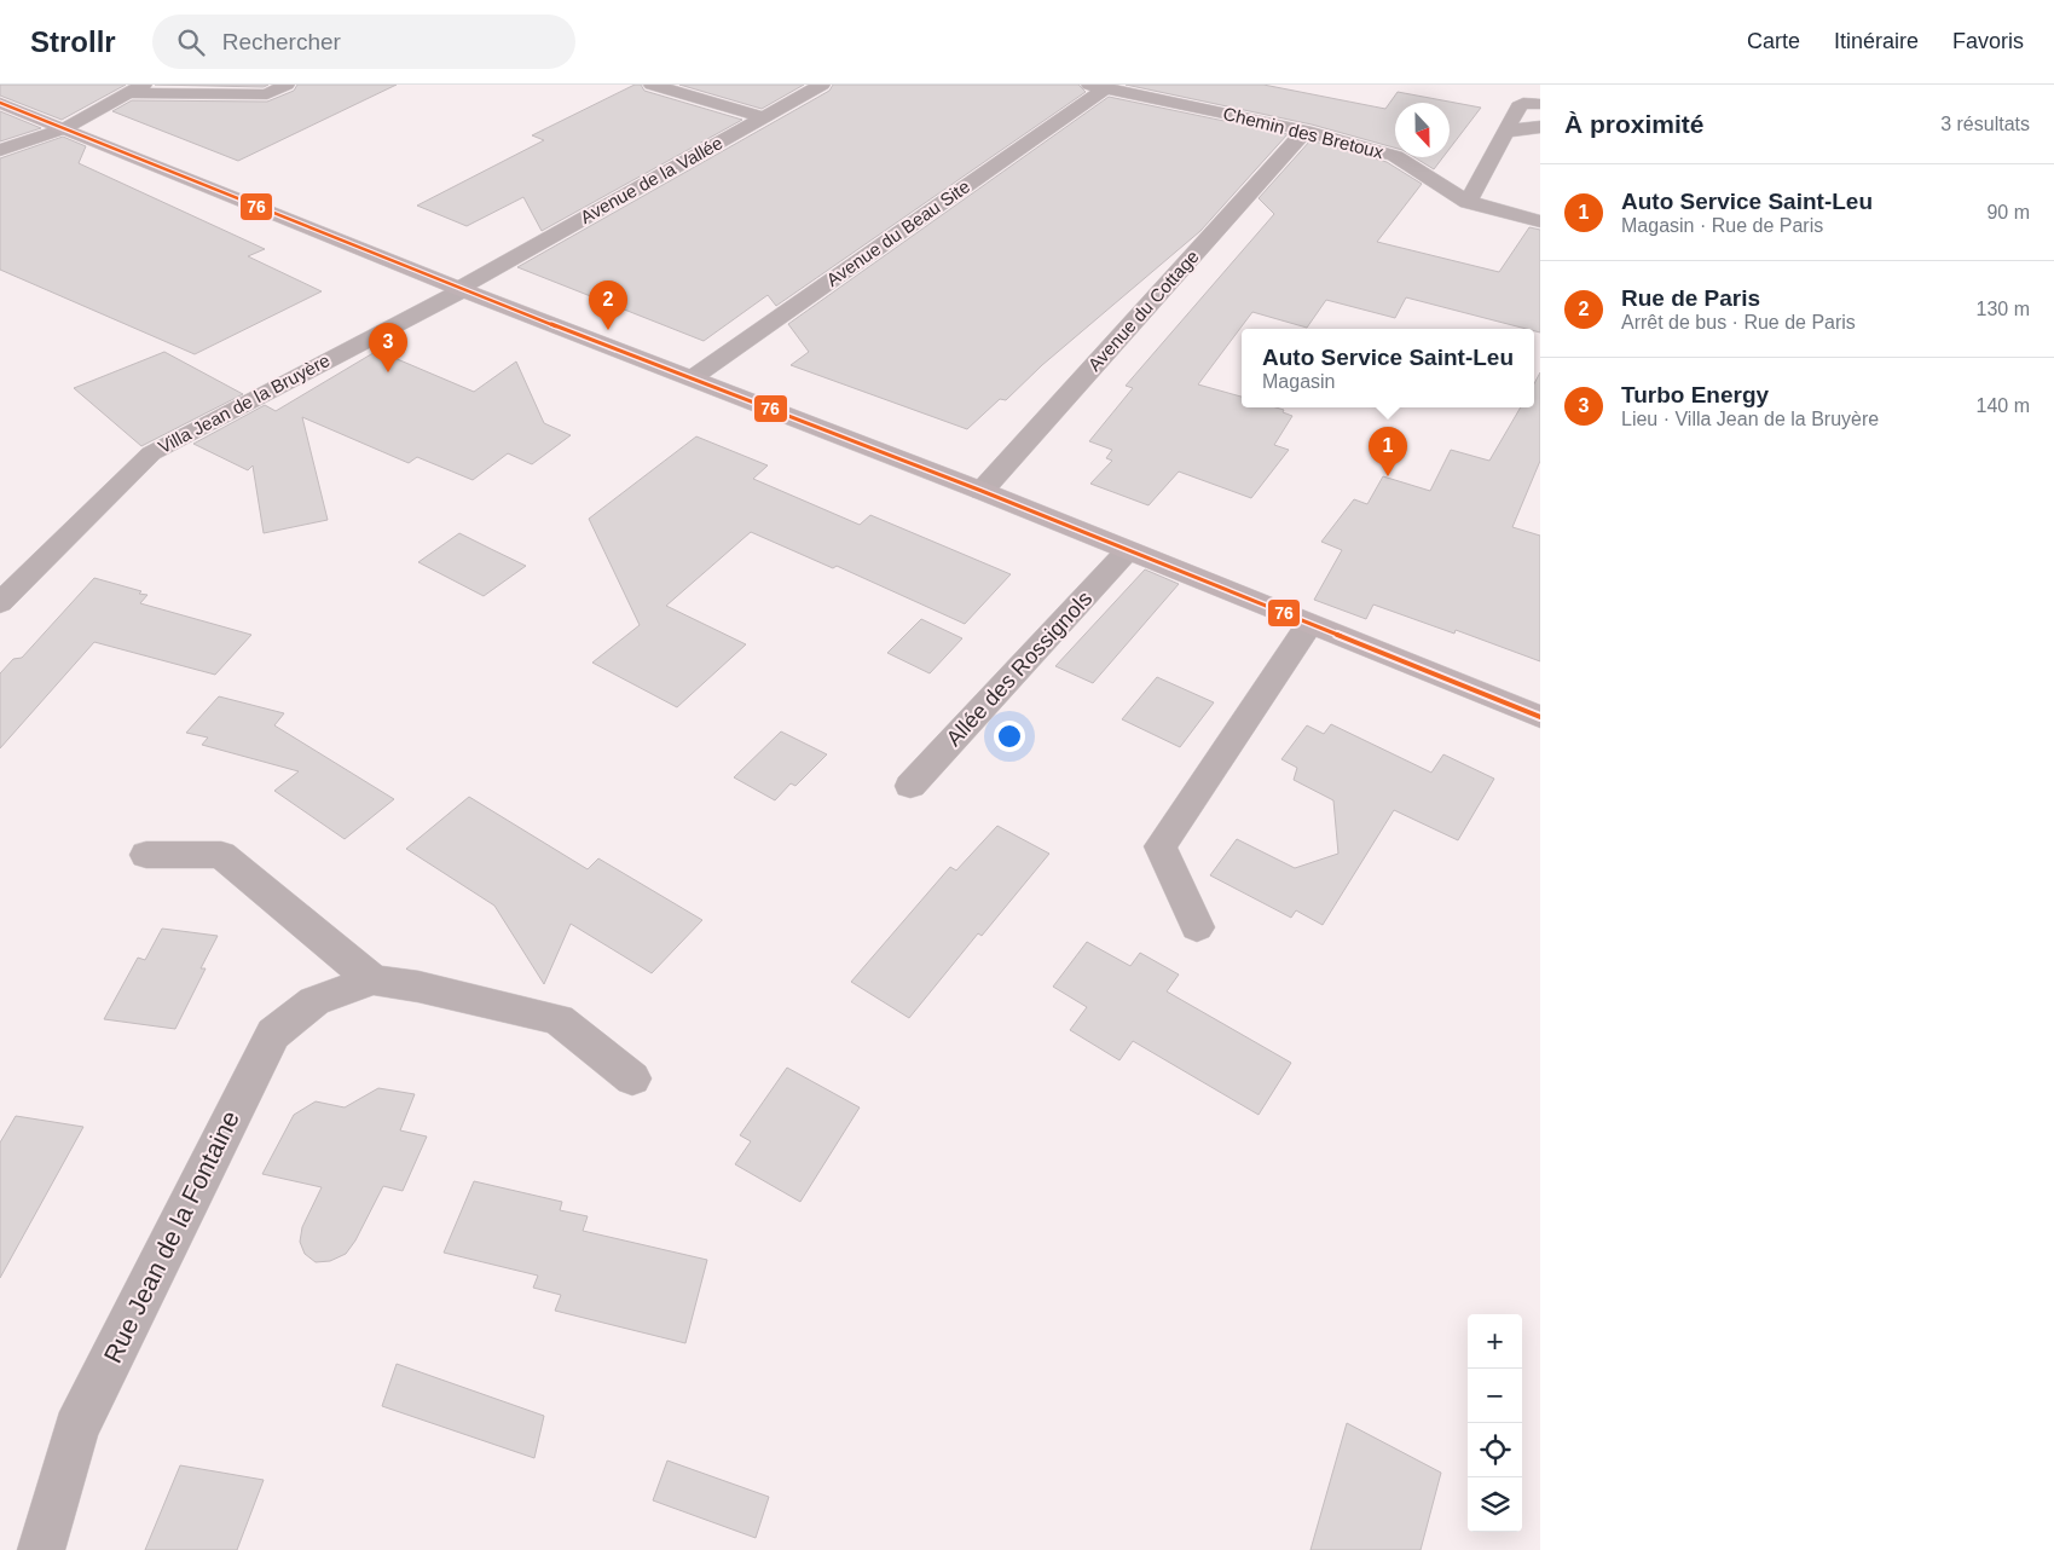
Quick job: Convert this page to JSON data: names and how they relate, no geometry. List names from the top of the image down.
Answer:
{
  "streets": {
    "street": [
      "Chemin des Bretoux",
      "Avenue de la Vallée",
      "Avenue du Beau Site",
      "Avenue du Cottage",
      "Villa Jean de la Bruyère",
      "Allée des Rossignols",
      "Rue Jean de la Fontaine"
    ]
  },
  "crossings": [
    ["Chemin des Bretoux", "Avenue du Beau Site"],
    ["Chemin des Bretoux", "Avenue du Cottage"],
    ["Avenue de la Vallée", "Villa Jean de la Bruyère"]
  ],
  "lines": ["transit line 76"],
  "north": "bottom",
  "page": {
    "header": "Strollr",
    "search": "Rechercher",
    "nav": ["Carte", "Itinéraire", "Favoris"],
    "heading": ["À proximité", "3 résultats"],
    "list": [
      {
        "mark": "1",
        "name": "Auto Service Saint-Leu",
        "note": "Magasin · Rue de Paris",
        "value": "90 m"
      },
      {
        "mark": "2",
        "name": "Rue de Paris",
        "note": "Arrêt de bus · Rue de Paris",
        "value": "130 m"
      },
      {
        "mark": "3",
        "name": "Turbo Energy",
        "note": "Lieu · Villa Jean de la Bruyère",
        "value": "140 m"
      }
    ],
    "pins": ["2", "3", "1"],
    "popup": ["Auto Service Saint-Leu", "Magasin"],
    "map_buttons": ["+", "−"]
  }
}
